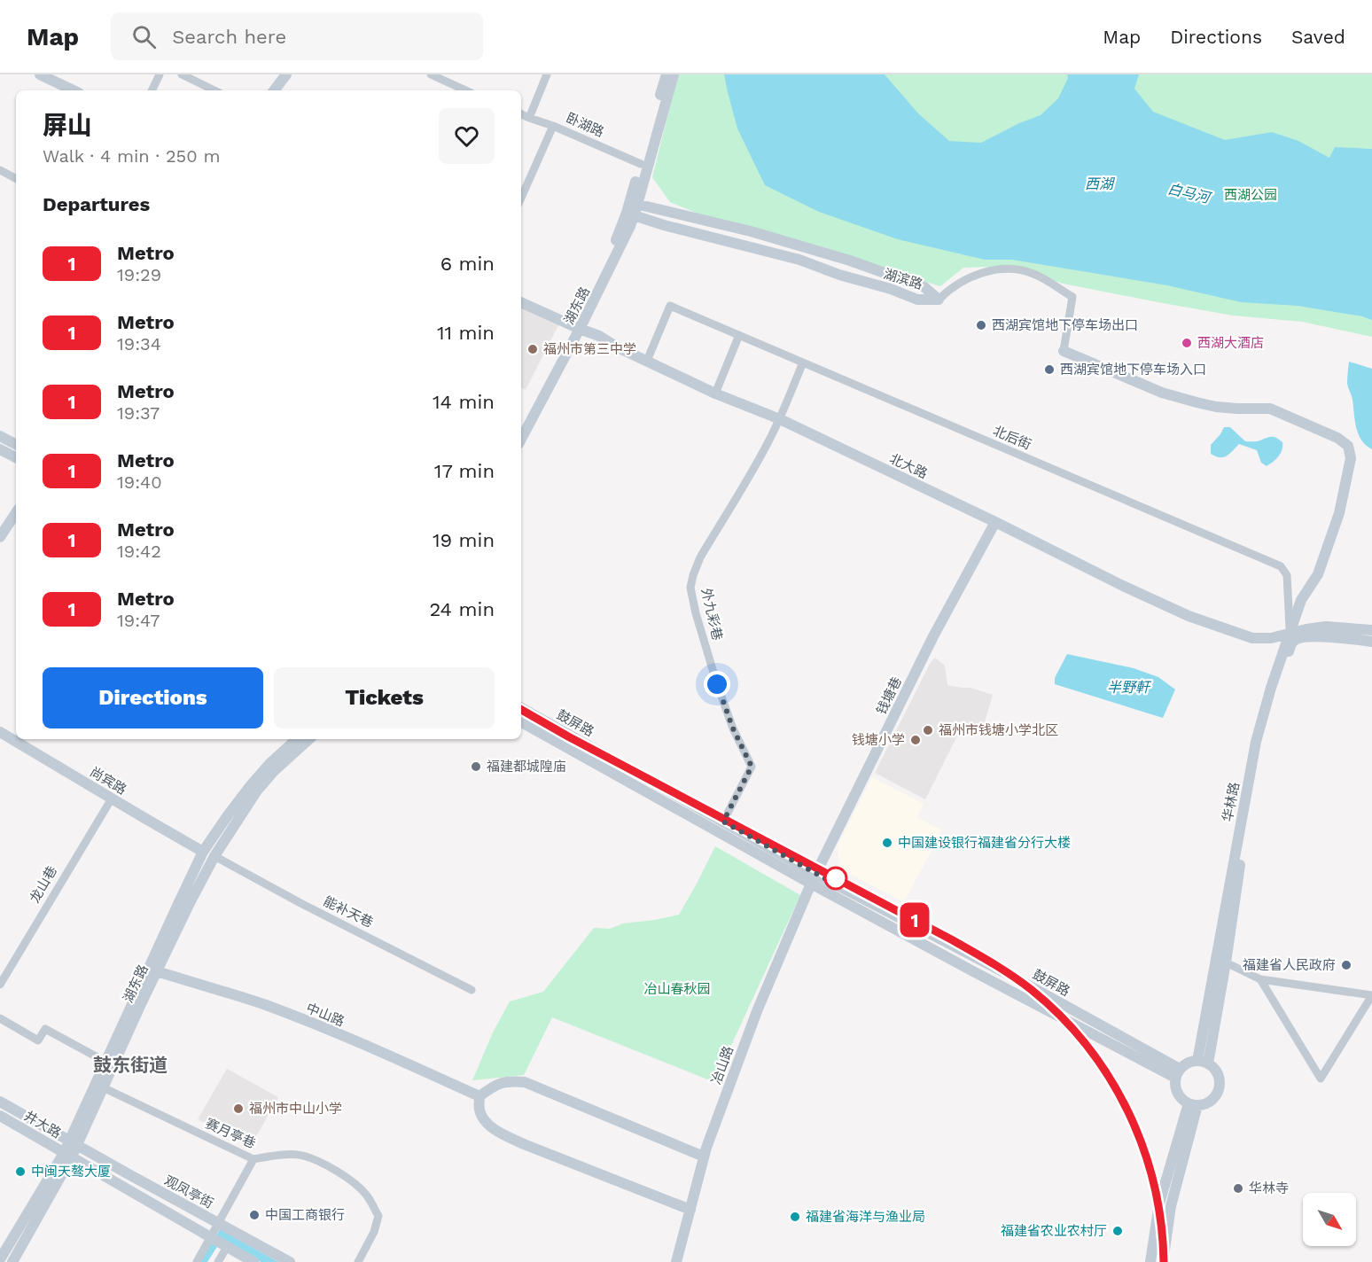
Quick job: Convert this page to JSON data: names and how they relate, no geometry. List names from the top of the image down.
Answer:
{
  "streets": {
    "street": [
      "卧湖路",
      "湖滨路",
      "湖东路",
      "北后街",
      "北大路",
      "外九彩巷",
      "钱塘巷",
      "鼓屏路",
      "尚宾路",
      "华林路",
      "龙山巷",
      "能补天巷",
      "中山路",
      "冶山路",
      "井大路",
      "赛月亭巷",
      "观凤亭街"
    ]
  },
  "crossings": [
    ["湖滨路", "湖东路"],
    ["湖东路", "北大路"],
    ["湖东路", "尚宾路"],
    ["湖东路", "能补天巷"],
    ["湖东路", "中山路"],
    ["湖东路", "井大路"],
    ["湖东路", "赛月亭巷"],
    ["湖东路", "观凤亭街"],
    ["北后街", "北大路"],
    ["北后街", "华林路"],
    ["北大路", "外九彩巷"],
    ["北大路", "钱塘巷"],
    ["北大路", "华林路"],
    ["外九彩巷", "鼓屏路"],
    ["钱塘巷", "鼓屏路"],
    ["钱塘巷", "冶山路"],
    ["鼓屏路", "华林路"],
    ["鼓屏路", "冶山路"],
    ["尚宾路", "龙山巷"]
  ],
  "districts": ["鼓东街道"],
  "water": ["西湖", "白马河", "半野軒"],
  "parks": ["西湖公园", "冶山春秋园"],
  "places": [
    "西湖宾馆地下停车场出口",
    "西湖大酒店",
    "福州市第三中学",
    "西湖宾馆地下停车场入口",
    "福州市钱塘小学北区",
    "钱塘小学",
    "福建都城隍庙",
    "中国建设银行福建省分行大楼",
    "福建省人民政府",
    "福州市中山小学",
    "中闽天骜大厦",
    "华林寺",
    "中国工商银行",
    "福建省海洋与渔业局",
    "福建省农业农村厅"
  ],
  "lines": ["metro line 1"],
  "north": "bottom right",
  "page": {
    "header": "Map",
    "search": "Search here",
    "nav": ["Map", "Directions", "Saved"],
    "on_map": "1",
    "heading": [
      ["屏山", "Walk · 4 min · 250 m"],
      "Departures"
    ],
    "list": [
      {
        "mark": "1",
        "name": "Metro",
        "note": "19:29",
        "value": "6 min"
      },
      {
        "mark": "1",
        "name": "Metro",
        "note": "19:34",
        "value": "11 min"
      },
      {
        "mark": "1",
        "name": "Metro",
        "note": "19:37",
        "value": "14 min"
      },
      {
        "mark": "1",
        "name": "Metro",
        "note": "19:40",
        "value": "17 min"
      },
      {
        "mark": "1",
        "name": "Metro",
        "note": "19:42",
        "value": "19 min"
      },
      {
        "mark": "1",
        "name": "Metro",
        "note": "19:47",
        "value": "24 min"
      }
    ],
    "buttons": ["Directions", "Tickets"]
  }
}
